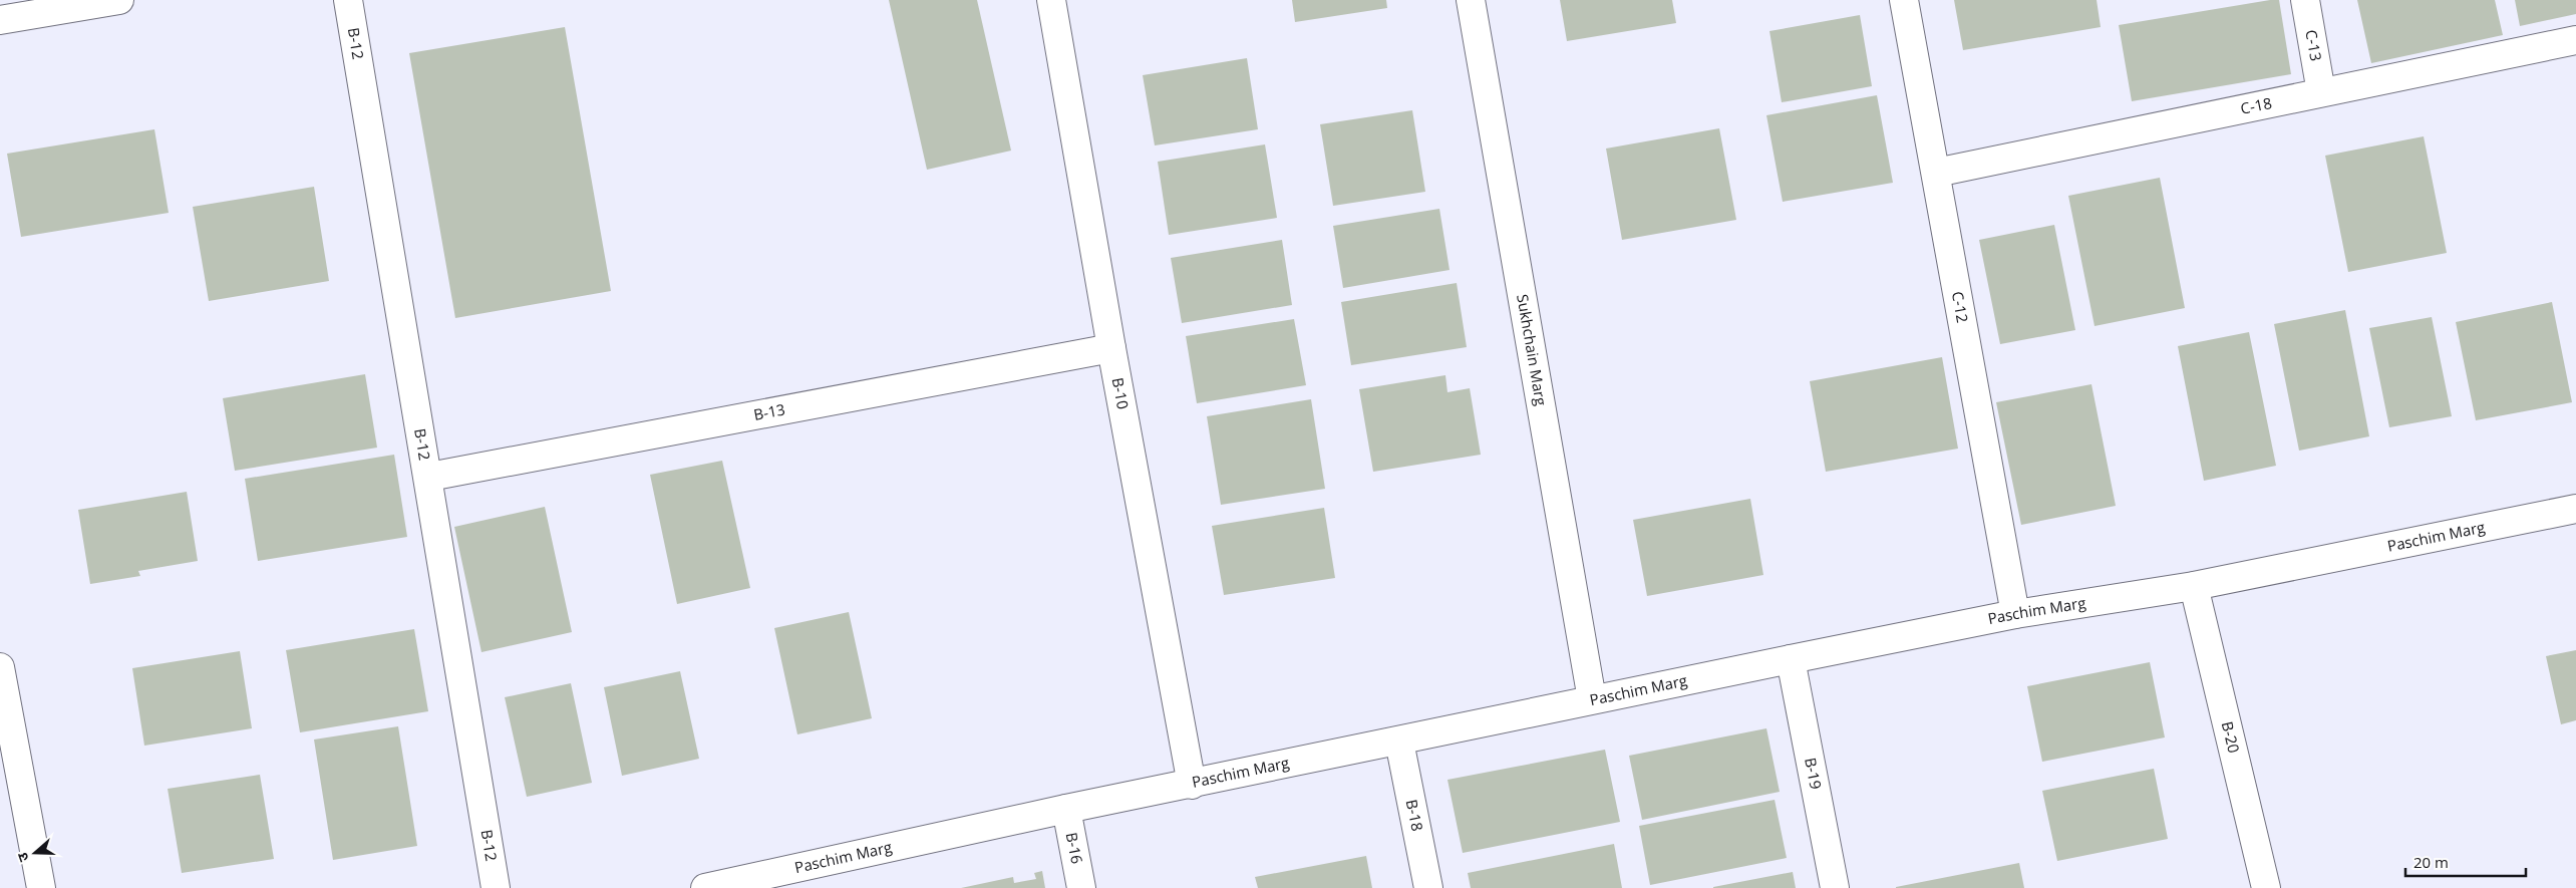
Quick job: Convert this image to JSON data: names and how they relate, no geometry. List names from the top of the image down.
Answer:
{
  "streets": {
    "street": [
      "B-12",
      "C-13",
      "C-18",
      "C-12",
      "Sukhchain Marg",
      "B-10",
      "B-13",
      "Paschim Marg",
      "B-20",
      "B-19",
      "B-18",
      "B-16"
    ]
  },
  "crossings": [
    ["B-12", "B-13"],
    ["C-13", "C-18"],
    ["C-18", "C-12"],
    ["C-12", "Paschim Marg"],
    ["Sukhchain Marg", "Paschim Marg"],
    ["B-10", "B-13"],
    ["B-10", "Paschim Marg"],
    ["Paschim Marg", "B-20"],
    ["Paschim Marg", "B-19"],
    ["Paschim Marg", "B-18"],
    ["Paschim Marg", "B-16"]
  ],
  "scale_bar": "20 m",
  "north": "left"
}
